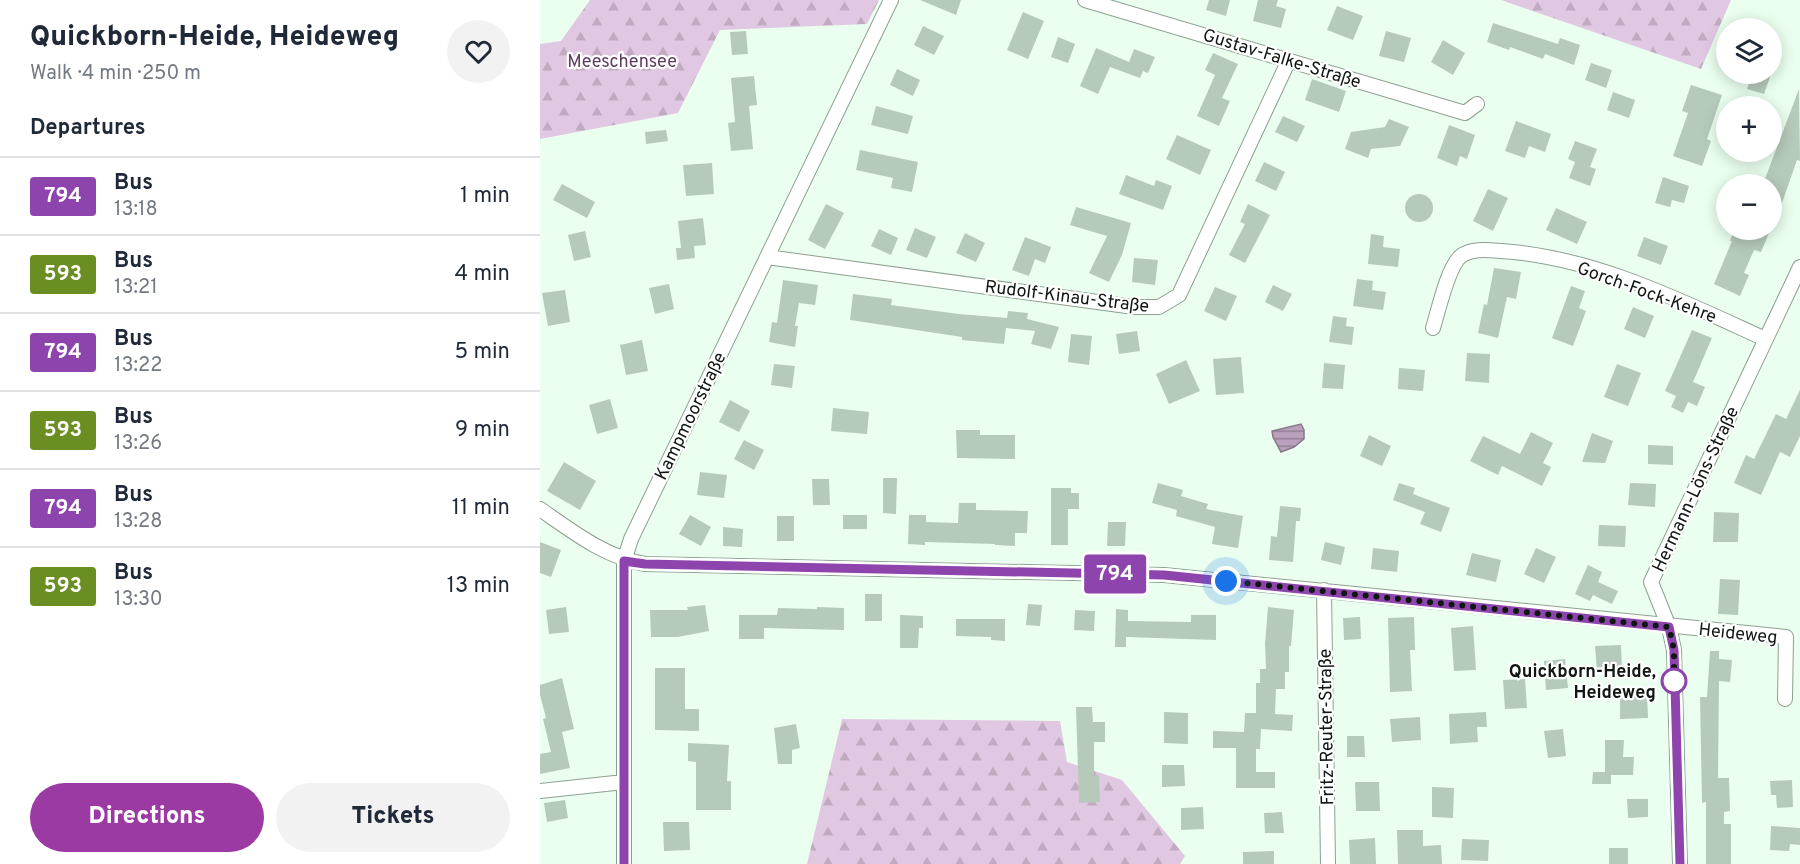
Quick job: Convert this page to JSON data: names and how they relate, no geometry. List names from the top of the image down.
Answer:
{
  "streets": {
    "street": [
      "Gustav-Falke-Straße",
      "Gorch-Fock-Kehre",
      "Rudolf-Kinau-Straße",
      "Kampmoorstraße",
      "Hermann-Löns-Straße",
      "Heideweg",
      "Fritz-Reuter-Straße"
    ]
  },
  "crossings": [
    ["Gustav-Falke-Straße", "Rudolf-Kinau-Straße"],
    ["Gorch-Fock-Kehre", "Hermann-Löns-Straße"],
    ["Rudolf-Kinau-Straße", "Kampmoorstraße"],
    ["Kampmoorstraße", "Heideweg"],
    ["Hermann-Löns-Straße", "Heideweg"],
    ["Heideweg", "Fritz-Reuter-Straße"]
  ],
  "parks": ["Meeschensee"],
  "places": ["Quickborn-Heide, Heideweg"],
  "lines": ["bus line 794"],
  "page": {
    "heading": [
      ["Quickborn-Heide, Heideweg", "Walk · 4 min · 250 m"],
      "Departures"
    ],
    "on_map": "794",
    "map_buttons": ["+", "−"],
    "list": [
      {
        "mark": "794",
        "name": "Bus",
        "note": "13:18",
        "value": "1 min"
      },
      {
        "mark": "593",
        "name": "Bus",
        "note": "13:21",
        "value": "4 min"
      },
      {
        "mark": "794",
        "name": "Bus",
        "note": "13:22",
        "value": "5 min"
      },
      {
        "mark": "593",
        "name": "Bus",
        "note": "13:26",
        "value": "9 min"
      },
      {
        "mark": "794",
        "name": "Bus",
        "note": "13:28",
        "value": "11 min"
      },
      {
        "mark": "593",
        "name": "Bus",
        "note": "13:30",
        "value": "13 min"
      }
    ],
    "buttons": ["Directions", "Tickets"]
  }
}
